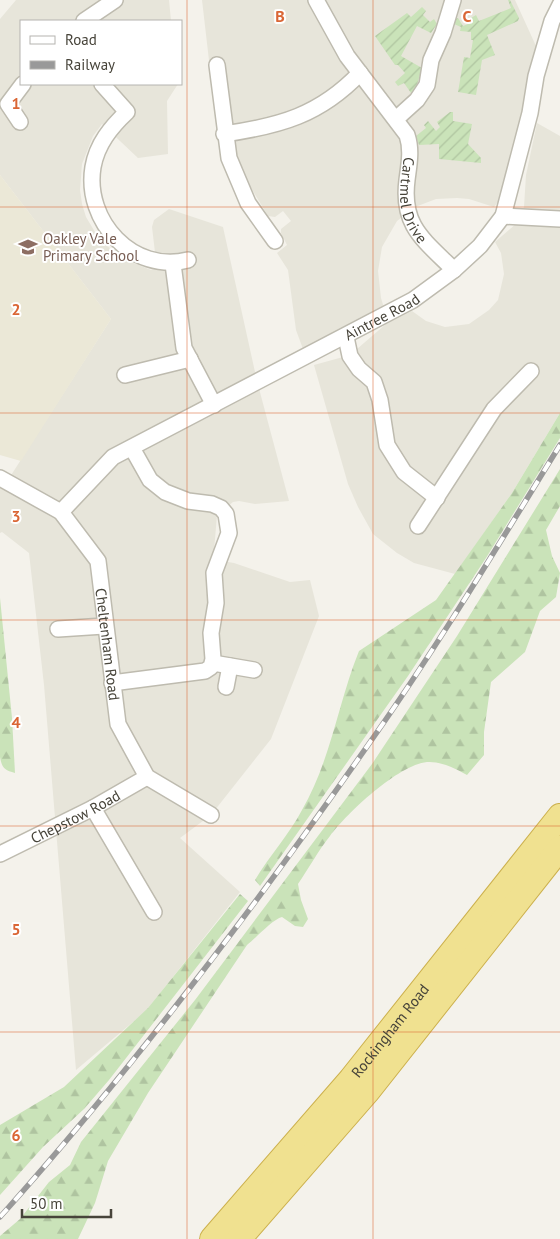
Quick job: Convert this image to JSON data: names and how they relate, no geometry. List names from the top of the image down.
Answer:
{
  "streets": {
    "highway": ["Rockingham Road"],
    "street": [
      "Cartmel Drive",
      "Aintree Road",
      "Cheltenham Road",
      "Chepstow Road"
    ]
  },
  "crossings": [
    ["Cartmel Drive", "Aintree Road"],
    ["Aintree Road", "Cheltenham Road"],
    ["Cheltenham Road", "Chepstow Road"]
  ],
  "places": {
    "school or university": ["Oakley Vale Primary School"]
  },
  "legend": ["Road", "Railway"],
  "scale_bar": "50 m",
  "grid": {
    "columns": ["B", "C"],
    "rows": [
      "1",
      "2",
      "3",
      "4",
      "5",
      "6"
    ]
  }
}
